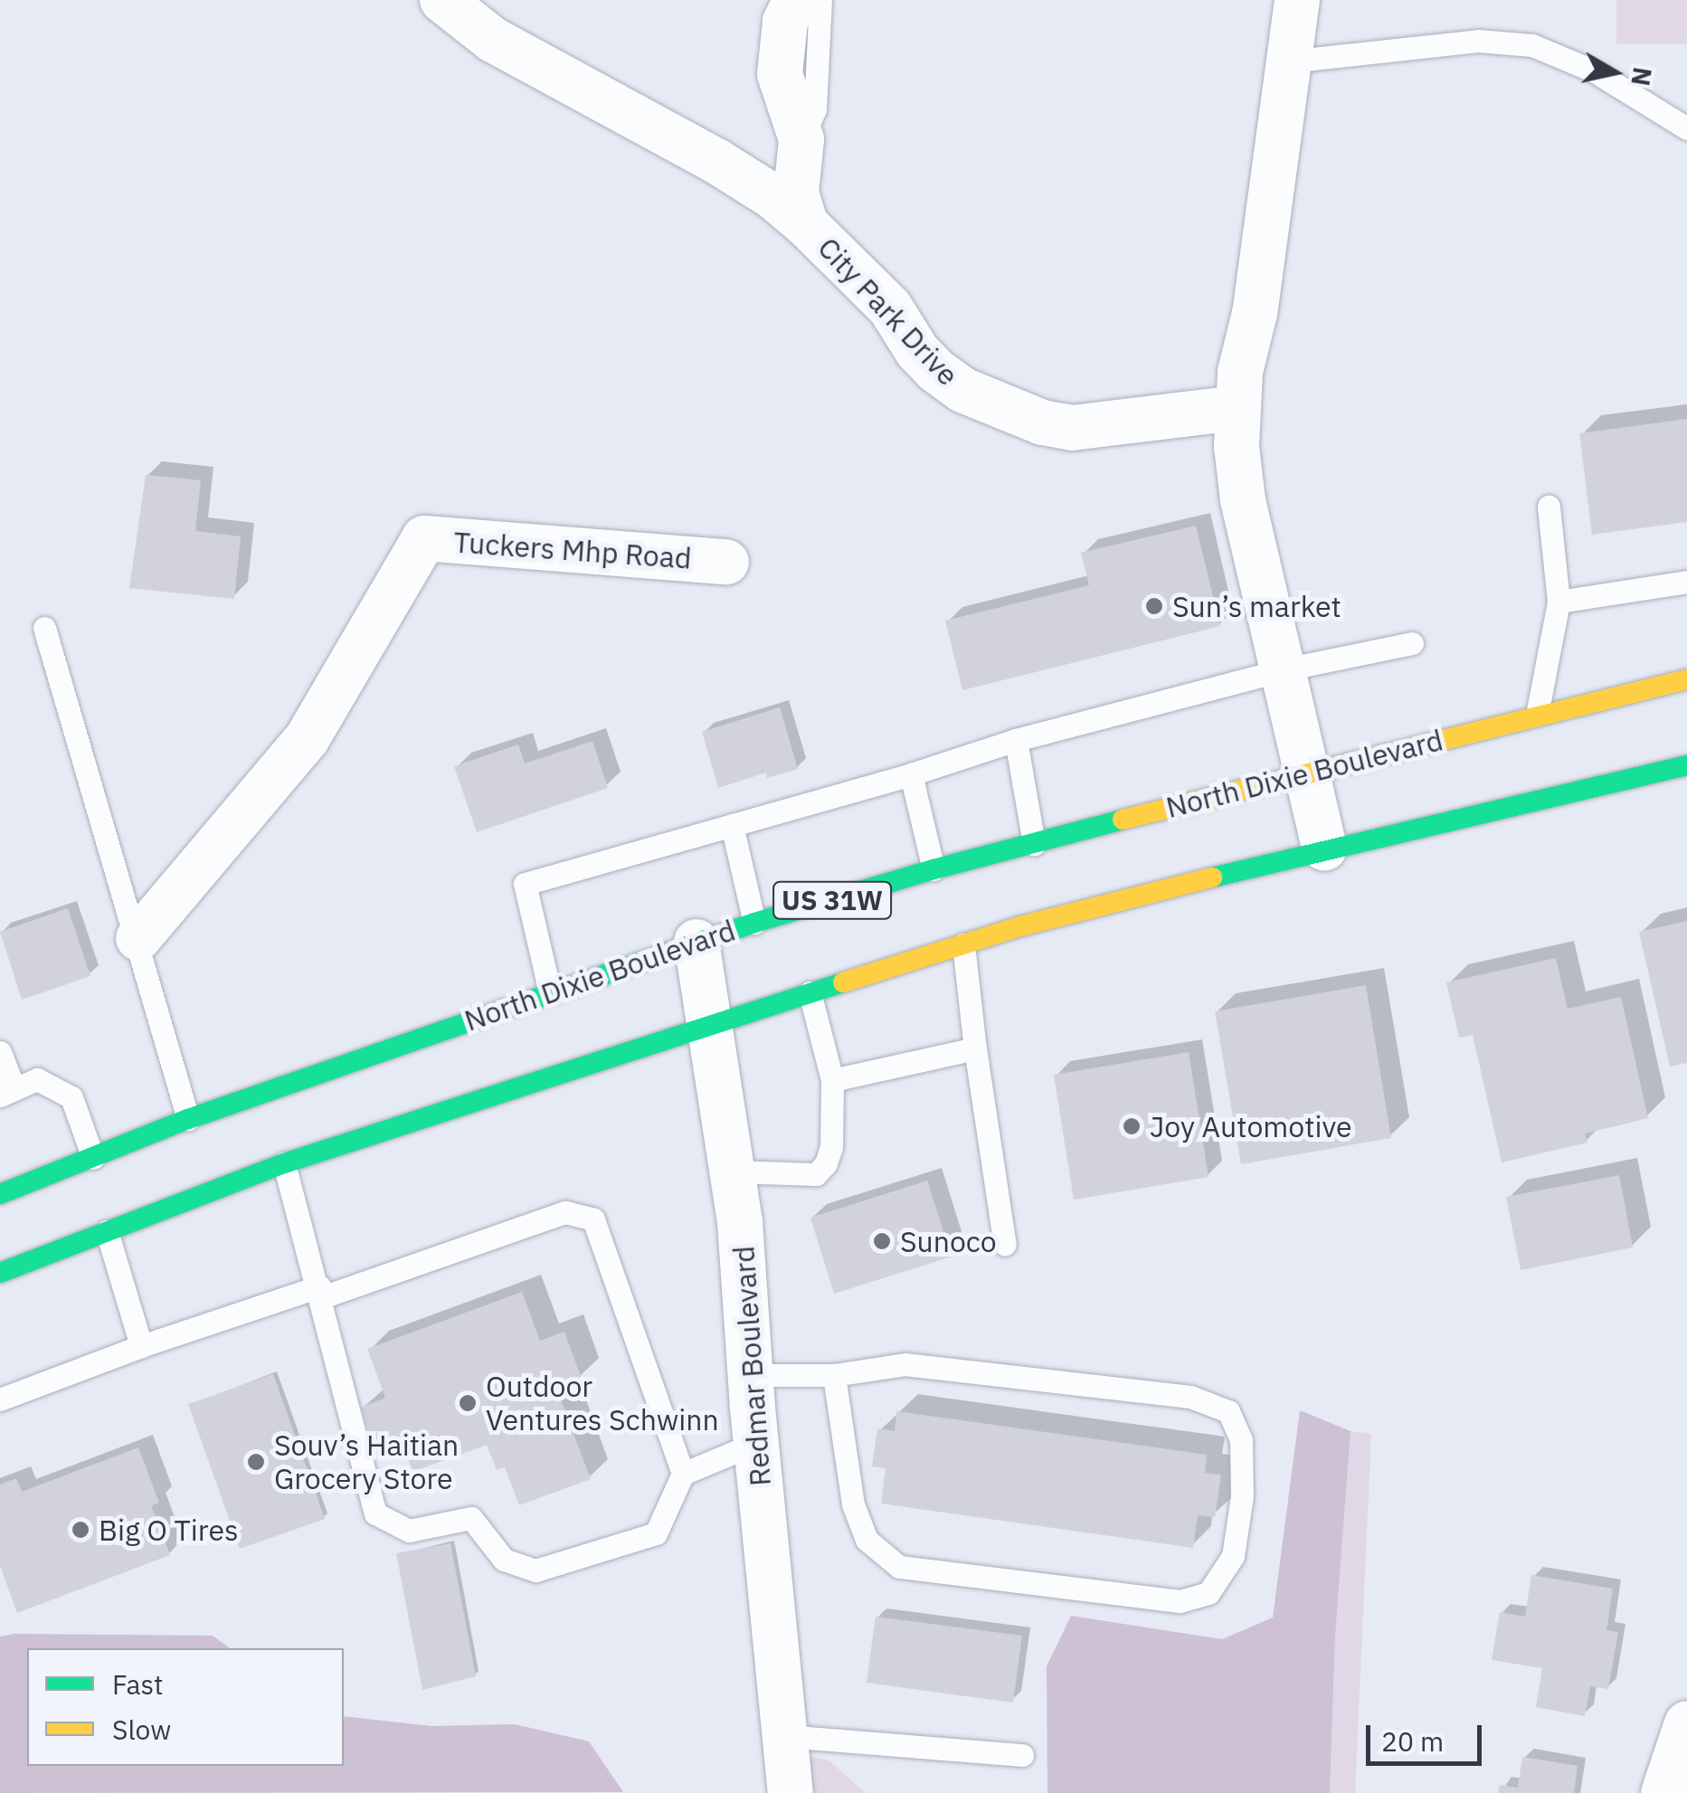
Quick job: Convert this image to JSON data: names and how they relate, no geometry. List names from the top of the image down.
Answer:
{
  "streets": {
    "highway": ["North Dixie Boulevard", "US 31W"],
    "street": ["City Park Drive", "Tuckers Mhp Road", "Redmar Boulevard"]
  },
  "crossings": [
    ["North Dixie Boulevard", "Redmar Boulevard"],
    ["US 31W", "Redmar Boulevard"]
  ],
  "places": [
    "Sun’s market",
    "Joy Automotive",
    "Sunoco",
    "Outdoor Ventures Schwinn",
    "Souv’s Haitian Grocery Store",
    "Big O Tires"
  ],
  "legend": ["Fast", "Slow"],
  "scale_bar": "20 m",
  "north": "right"
}
